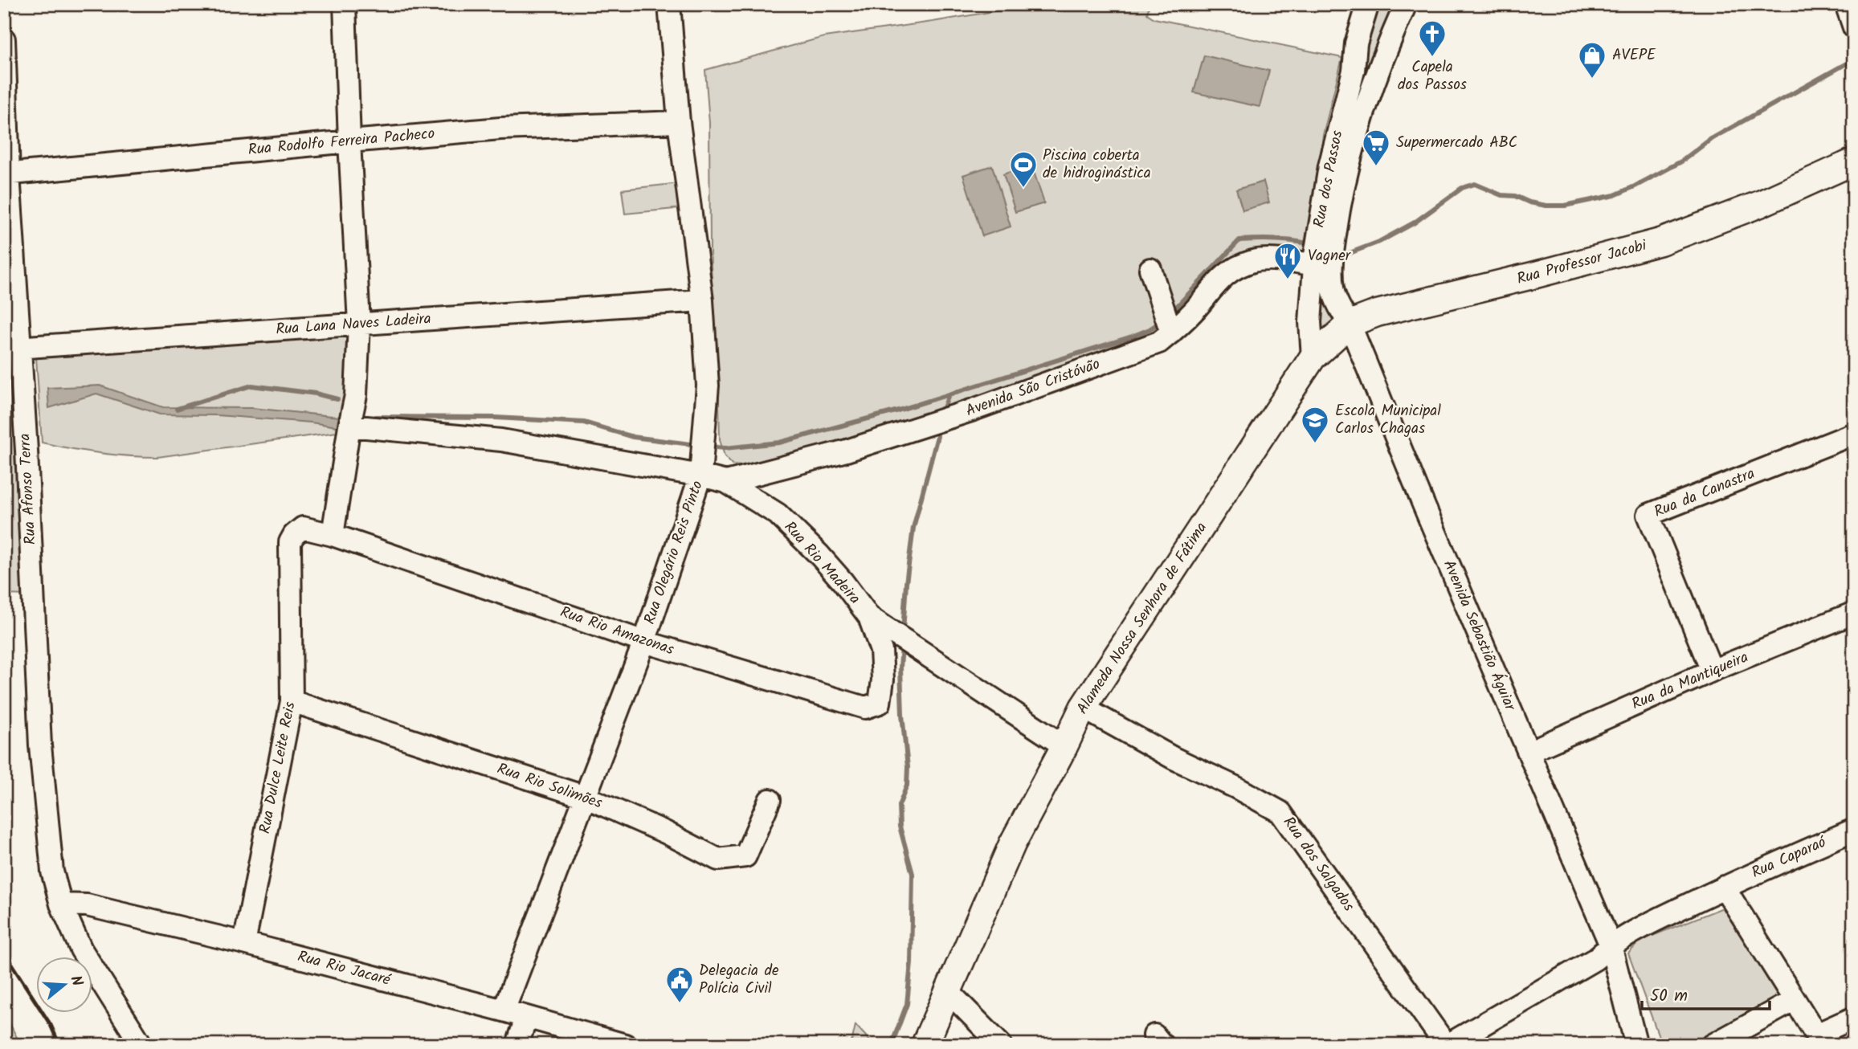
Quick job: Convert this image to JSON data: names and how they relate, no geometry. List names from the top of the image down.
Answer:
{
  "streets": {
    "main road": ["Rua Professor Jacobi", "Alameda Nossa Senhora de Fátima"],
    "street": [
      "Rua Rodolfo Ferreira Pacheco",
      "Rua dos Passos",
      "Rua Lana Naves Ladeira",
      "Avenida São Cristóvão",
      "Rua Afonso Terra",
      "Rua da Canastra",
      "Rua Olegário Reis Pinto",
      "Rua Rio Madeira",
      "Rua Rio Amazonas",
      "Avenida Sebastião Águiar",
      "Rua da Mantiqueira",
      "Rua Dulce Leite Reis",
      "Rua Rio Solimões",
      "Rua Caparaó",
      "Rua dos Salgados",
      "Rua Rio Jacaré"
    ]
  },
  "crossings": [
    ["Rua Rodolfo Ferreira Pacheco", "Rua Afonso Terra"],
    ["Rua Rodolfo Ferreira Pacheco", "Rua Olegário Reis Pinto"],
    ["Rua dos Passos", "Rua Professor Jacobi"],
    ["Rua dos Passos", "Avenida São Cristóvão"],
    ["Rua dos Passos", "Alameda Nossa Senhora de Fátima"],
    ["Rua dos Passos", "Avenida Sebastião Águiar"],
    ["Rua Professor Jacobi", "Alameda Nossa Senhora de Fátima"],
    ["Rua Professor Jacobi", "Avenida Sebastião Águiar"],
    ["Rua Lana Naves Ladeira", "Rua Afonso Terra"],
    ["Rua Lana Naves Ladeira", "Rua Olegário Reis Pinto"],
    ["Avenida São Cristóvão", "Rua Rio Madeira"],
    ["Rua Afonso Terra", "Rua Rio Jacaré"],
    ["Rua da Canastra", "Rua da Mantiqueira"],
    ["Rua Olegário Reis Pinto", "Rua Rio Madeira"],
    ["Rua Olegário Reis Pinto", "Rua Rio Amazonas"],
    ["Rua Olegário Reis Pinto", "Rua Rio Solimões"],
    ["Rua Olegário Reis Pinto", "Rua Rio Jacaré"],
    ["Rua Rio Madeira", "Alameda Nossa Senhora de Fátima"],
    ["Rua Rio Madeira", "Rua Rio Amazonas"],
    ["Alameda Nossa Senhora de Fátima", "Rua dos Salgados"],
    ["Rua Rio Amazonas", "Rua Dulce Leite Reis"],
    ["Avenida Sebastião Águiar", "Rua da Mantiqueira"],
    ["Avenida Sebastião Águiar", "Rua Caparaó"],
    ["Rua Dulce Leite Reis", "Rua Rio Solimões"],
    ["Rua Dulce Leite Reis", "Rua Rio Jacaré"],
    ["Rua Caparaó", "Rua dos Salgados"]
  ],
  "places": {
    "church": ["Capela dos Passos"],
    "shop": ["AVEPE"],
    "supermarket": ["Supermercado ABC"],
    "sports": ["Piscina coberta de hidroginástica"],
    "restaurant": ["Vagner"],
    "school or university": ["Escola Municipal Carlos Chagas"],
    "public building": ["Delegacia de Polícia Civil"]
  },
  "scale_bar": "50 m",
  "north": "right"
}
